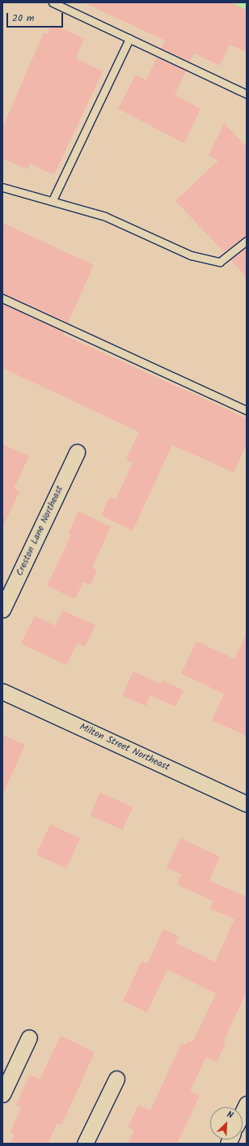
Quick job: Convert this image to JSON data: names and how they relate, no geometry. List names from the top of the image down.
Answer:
{
  "streets": {
    "street": ["Creston Lane Northeast", "Milton Street Northeast"]
  },
  "scale_bar": "20 m",
  "north": "top right"
}
